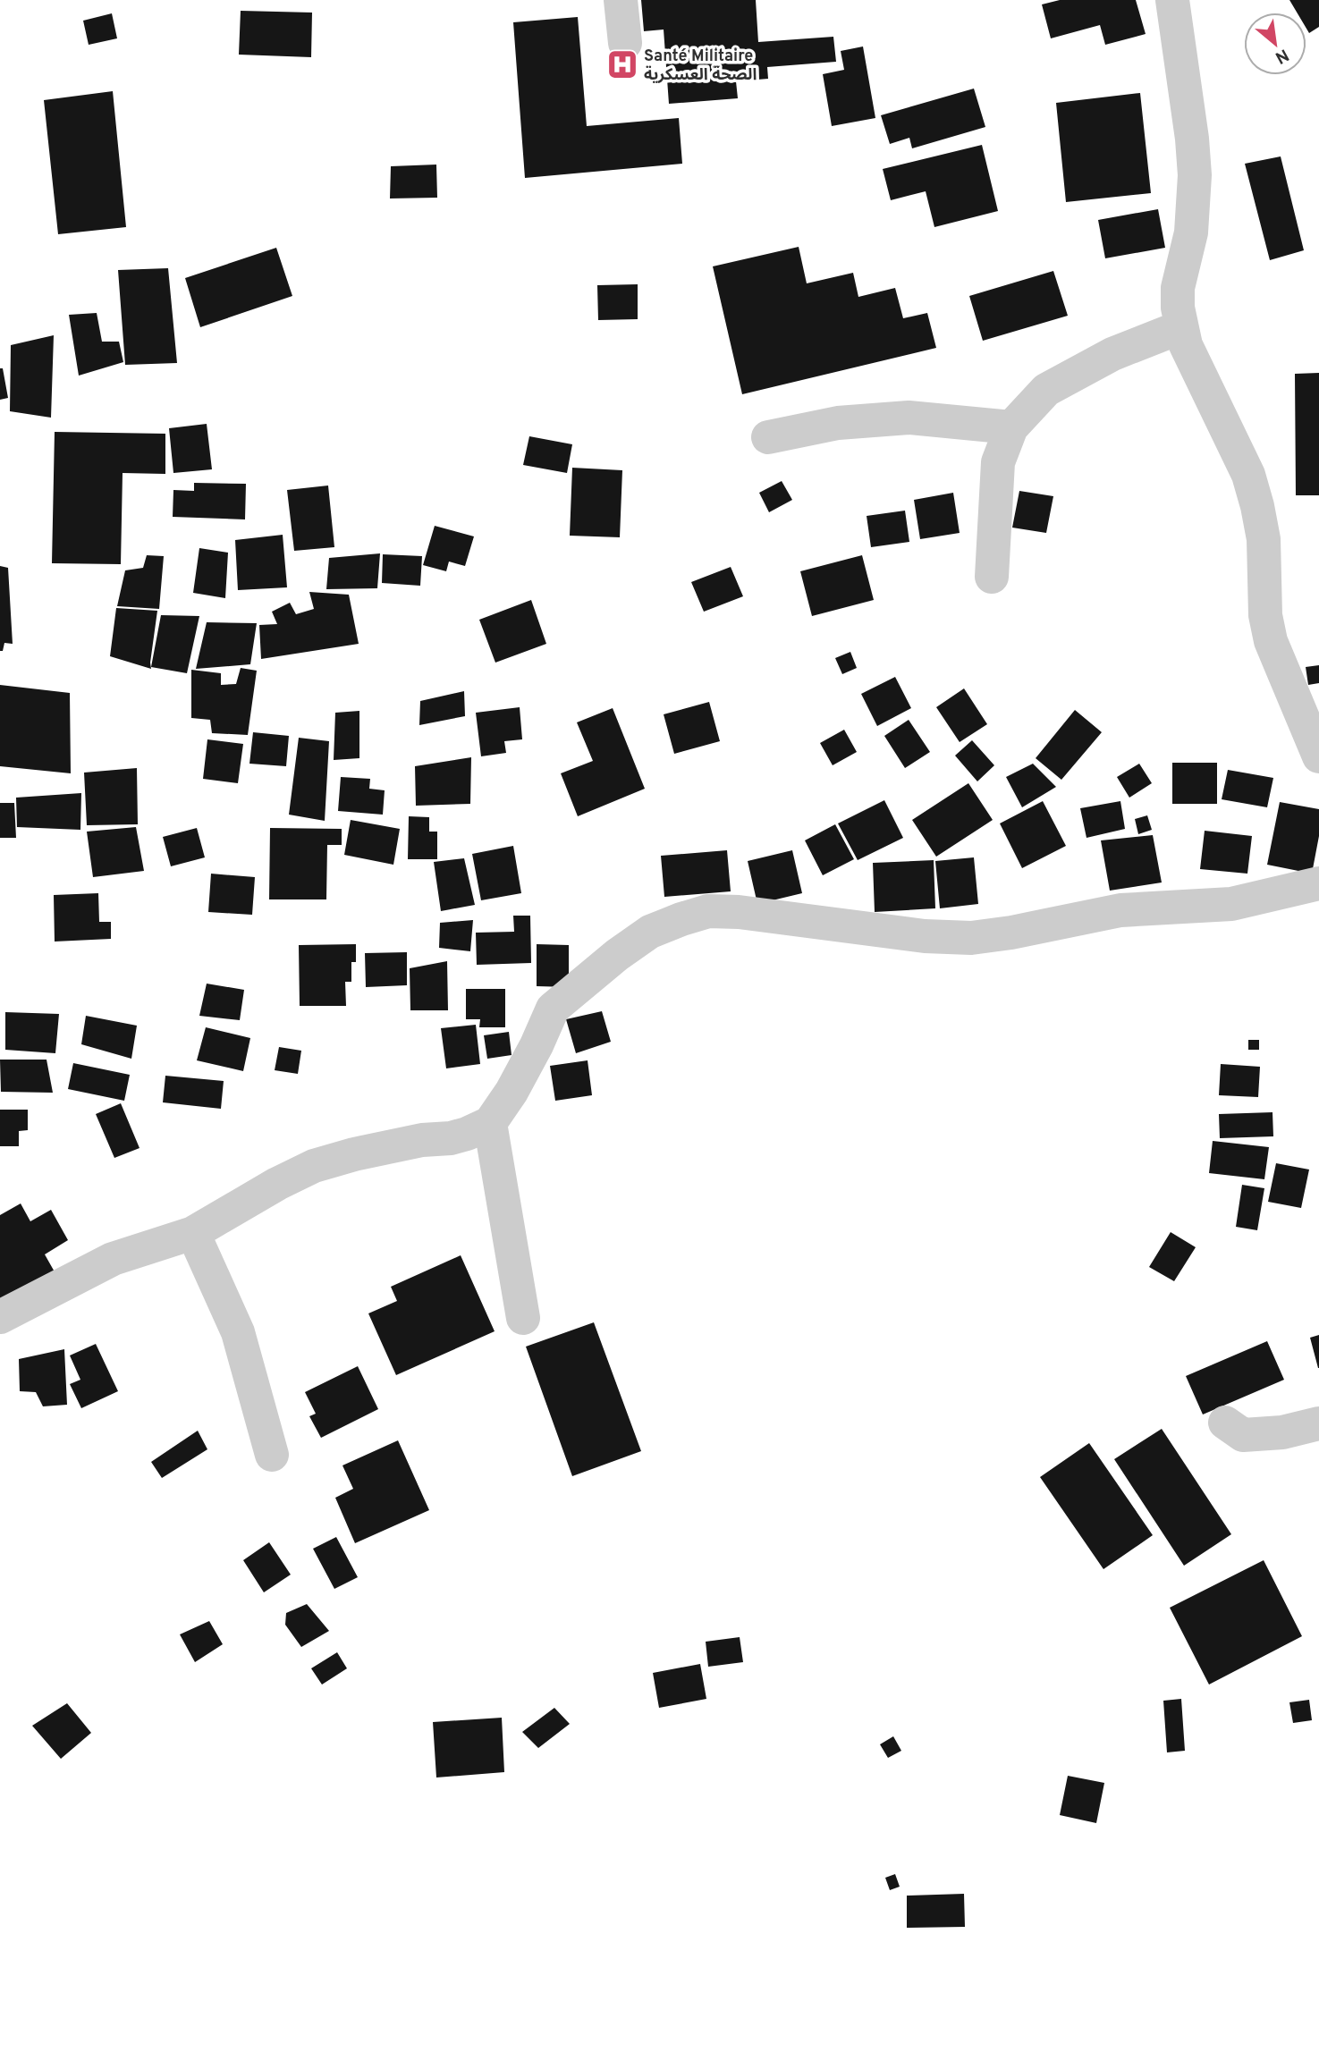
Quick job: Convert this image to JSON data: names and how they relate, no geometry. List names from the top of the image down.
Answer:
{
  "places": {
    "hospital": ["Santé Militaire الصحة العسكرية"]
  },
  "north": "bottom right"
}
